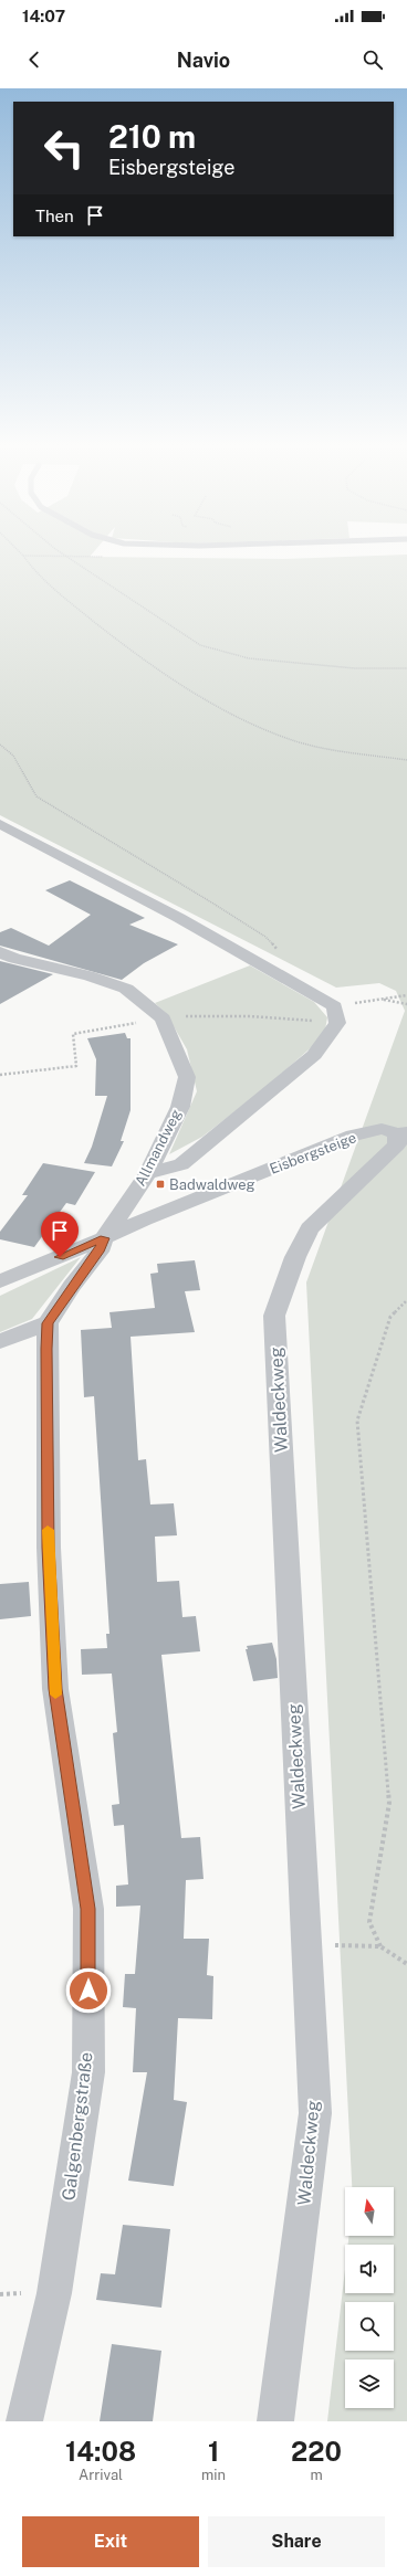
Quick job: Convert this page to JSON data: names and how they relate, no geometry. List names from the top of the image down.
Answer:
{
  "streets": {
    "street": [
      "Allmandweg",
      "Eisbergsteige",
      "Waldeckweg",
      "Galgenbergstraße"
    ]
  },
  "crossings": [
    ["Allmandweg", "Eisbergsteige"],
    ["Eisbergsteige", "Waldeckweg"]
  ],
  "places": {
    "transit": ["Badwaldweg"]
  },
  "north": "top",
  "page": {
    "status": "14:07",
    "header": "Navio",
    "turn": ["210 m", "Eisbergsteige"],
    "then": "Then",
    "eta": [
      "14:08",
      "Arrival",
      "1",
      "min",
      "220",
      "m"
    ],
    "buttons": ["Exit", "Share"]
  }
}
